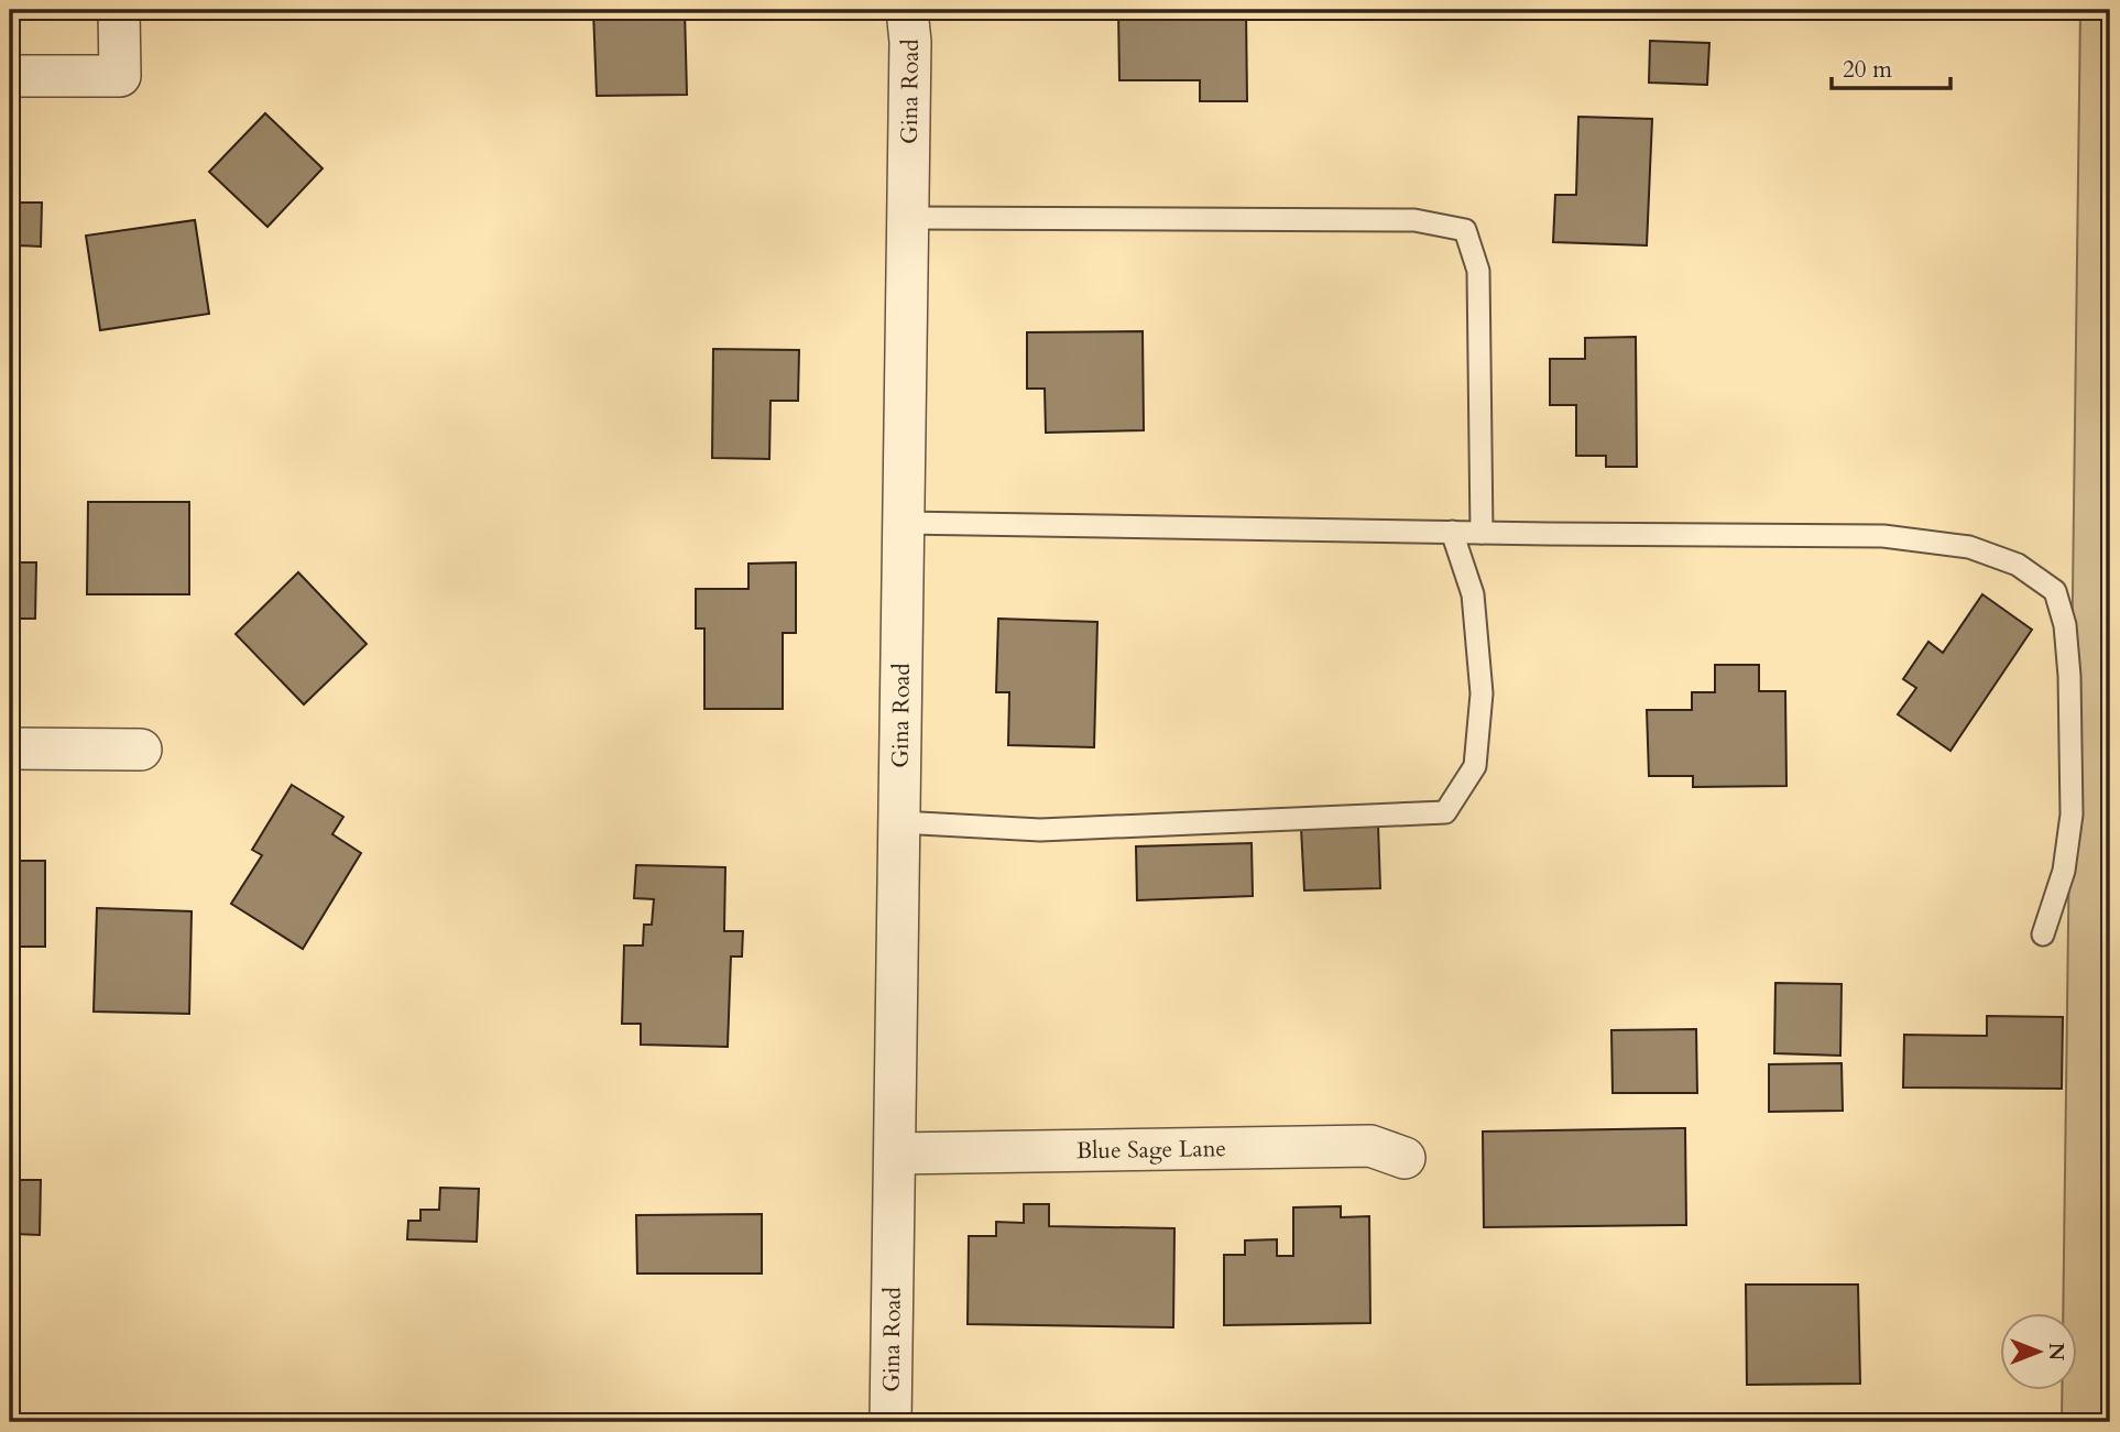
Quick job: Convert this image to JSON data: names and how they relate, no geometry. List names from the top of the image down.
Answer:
{
  "streets": {
    "street": ["Gina Road", "Blue Sage Lane"]
  },
  "crossings": [
    ["Gina Road", "Blue Sage Lane"]
  ],
  "scale_bar": "20 m",
  "north": "right"
}
